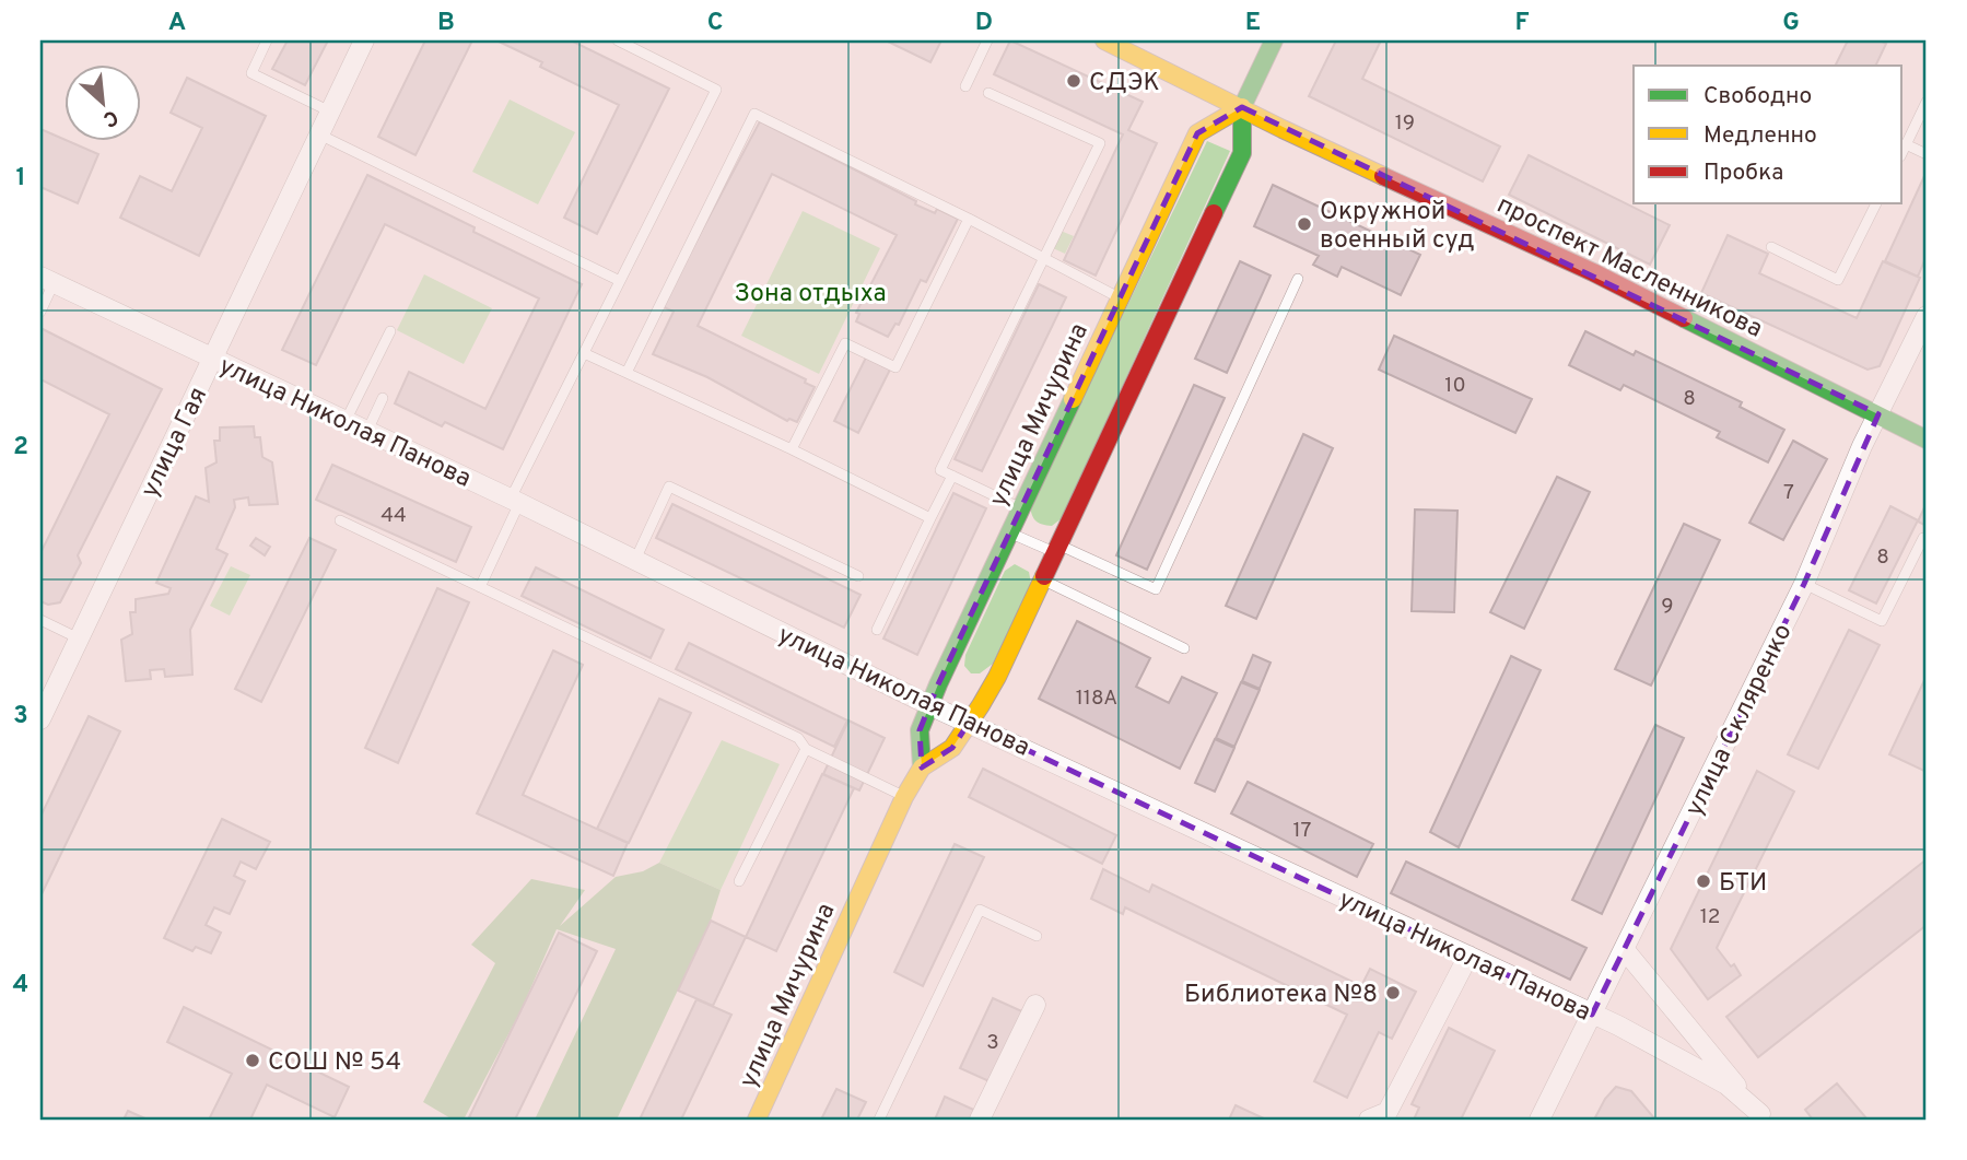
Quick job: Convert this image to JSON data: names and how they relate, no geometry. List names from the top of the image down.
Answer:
{
  "streets": {
    "main road": ["проспект Масленникова", "улица Мичурина"],
    "street": ["улица Николая Панова", "улица Гая", "улица Скляренко"]
  },
  "crossings": [
    ["проспект Масленникова", "улица Мичурина"],
    ["проспект Масленникова", "улица Скляренко"],
    ["улица Мичурина", "улица Николая Панова"],
    ["улица Николая Панова", "улица Гая"],
    ["улица Николая Панова", "улица Скляренко"]
  ],
  "parks": ["Зона отдыха"],
  "places": [
    "СДЭК",
    "Окружной военный суд",
    "БТИ",
    "Библиотека №8",
    "СОШ № 54"
  ],
  "house_numbers": [
    "19",
    "10",
    "8",
    "7",
    "44",
    "8",
    "9",
    "118А",
    "17",
    "12",
    "3"
  ],
  "legend": ["Свободно", "Медленно", "Пробка"],
  "north": "bottom right",
  "grid": {
    "columns": [
      "A",
      "B",
      "C",
      "D",
      "E",
      "F",
      "G"
    ],
    "rows": [
      "1",
      "2",
      "3",
      "4"
    ]
  }
}
